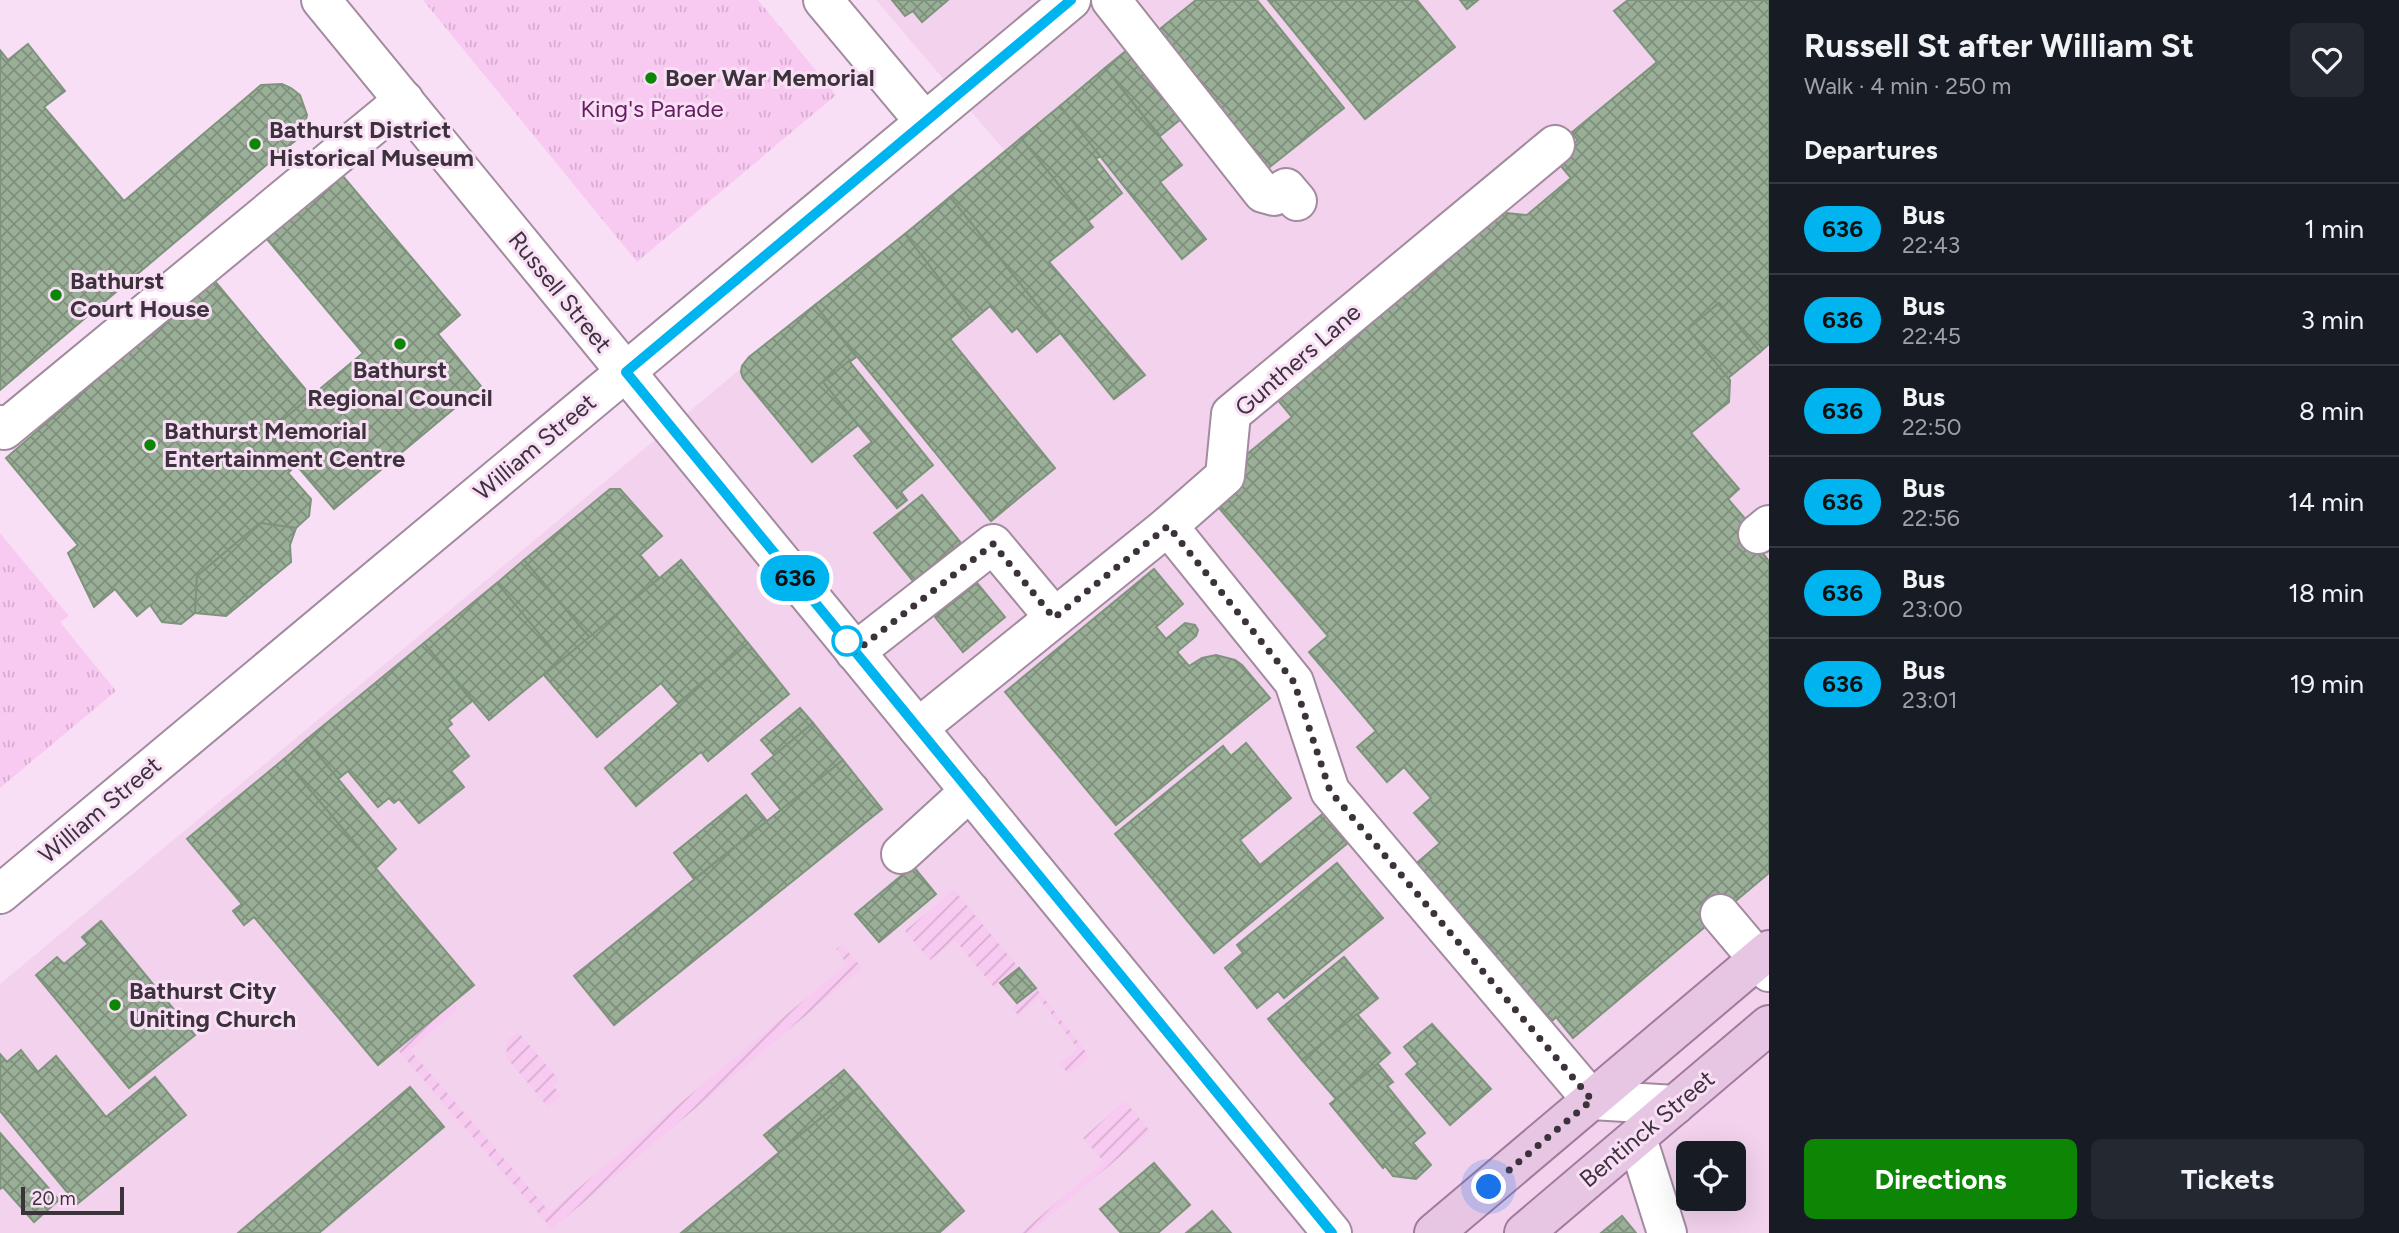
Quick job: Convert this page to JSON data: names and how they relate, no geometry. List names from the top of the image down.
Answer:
{
  "streets": {
    "main road": ["Bentinck Street"],
    "street": ["Russell Street", "Gunthers Lane", "William Street"]
  },
  "crossings": [
    ["Russell Street", "Gunthers Lane"],
    ["Russell Street", "William Street"]
  ],
  "parks": ["King's Parade"],
  "places": [
    "Boer War Memorial",
    "Bathurst District Historical Museum",
    "Bathurst Court House",
    "Bathurst Regional Council",
    "Bathurst Memorial Entertainment Centre",
    "Bathurst City Uniting Church"
  ],
  "lines": ["bus line 636"],
  "scale_bar": "20 m",
  "page": {
    "on_map": "636",
    "heading": [
      ["Russell St after William St", "Walk · 4 min · 250 m"],
      "Departures"
    ],
    "list": [
      {
        "mark": "636",
        "name": "Bus",
        "note": "22:43",
        "value": "1 min"
      },
      {
        "mark": "636",
        "name": "Bus",
        "note": "22:45",
        "value": "3 min"
      },
      {
        "mark": "636",
        "name": "Bus",
        "note": "22:50",
        "value": "8 min"
      },
      {
        "mark": "636",
        "name": "Bus",
        "note": "22:56",
        "value": "14 min"
      },
      {
        "mark": "636",
        "name": "Bus",
        "note": "23:00",
        "value": "18 min"
      },
      {
        "mark": "636",
        "name": "Bus",
        "note": "23:01",
        "value": "19 min"
      }
    ],
    "buttons": ["Directions", "Tickets"],
    "scale": "20 m"
  }
}
